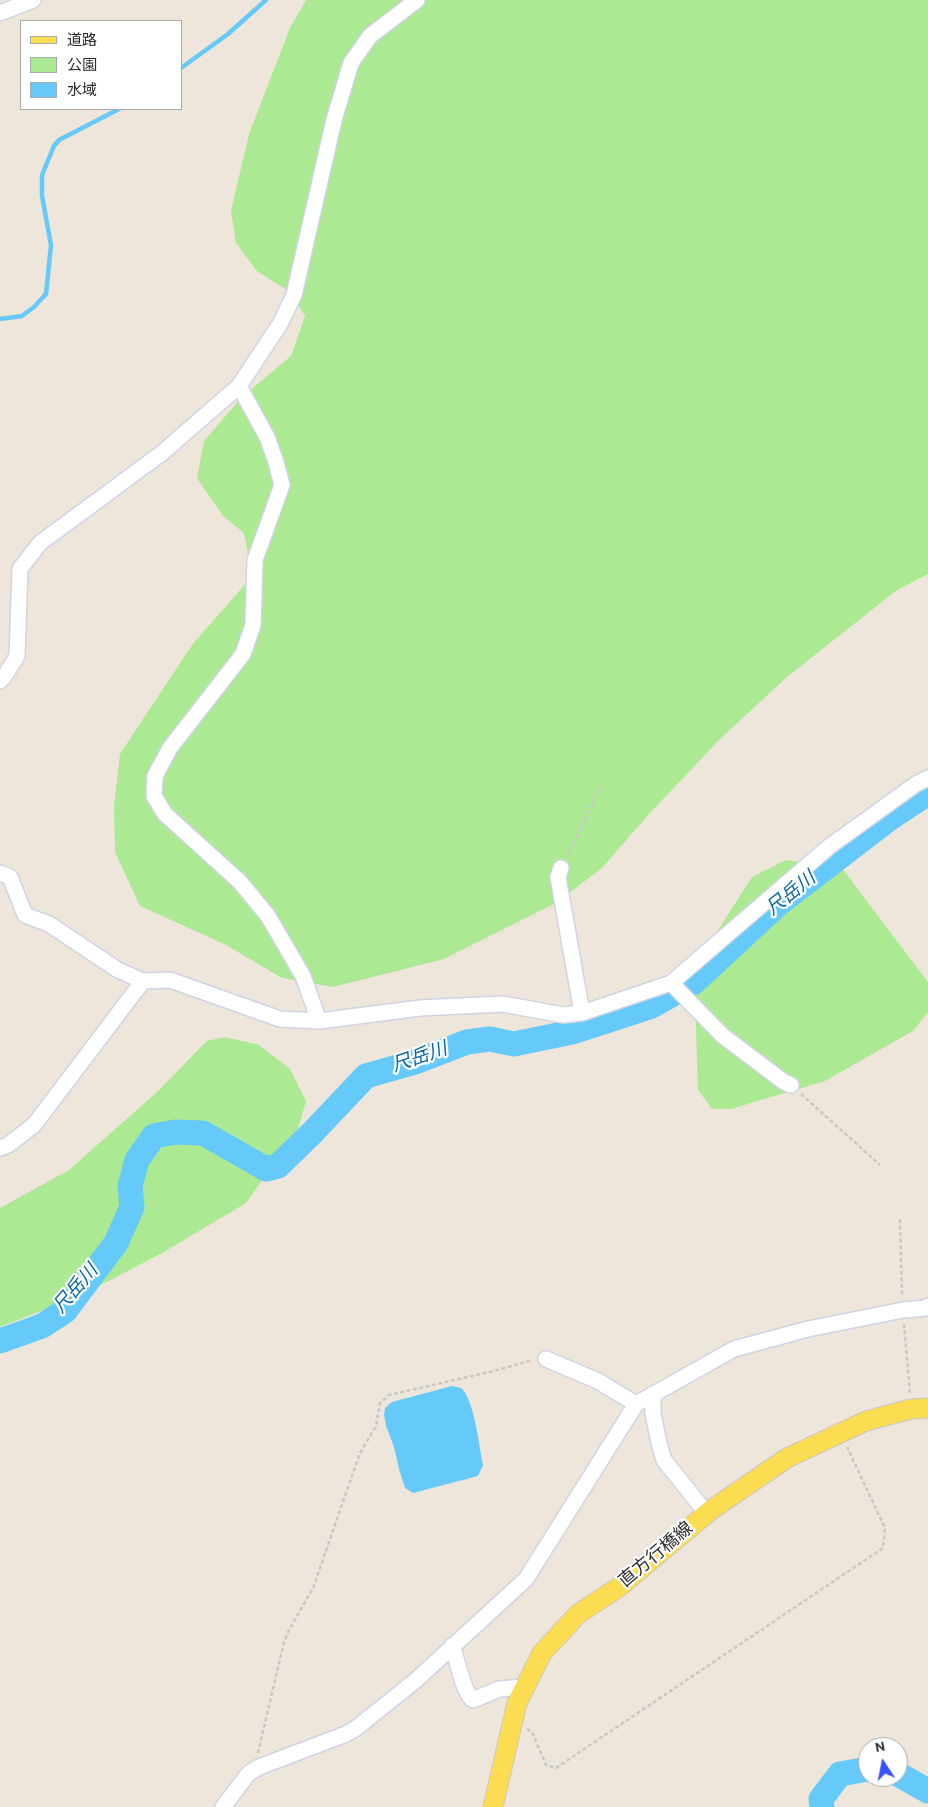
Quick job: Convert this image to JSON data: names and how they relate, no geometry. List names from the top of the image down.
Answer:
{
  "streets": {
    "main road": ["直方行橋線"]
  },
  "water": ["尺岳川"],
  "legend": ["道路", "公園", "水域"],
  "north": "top"
}
